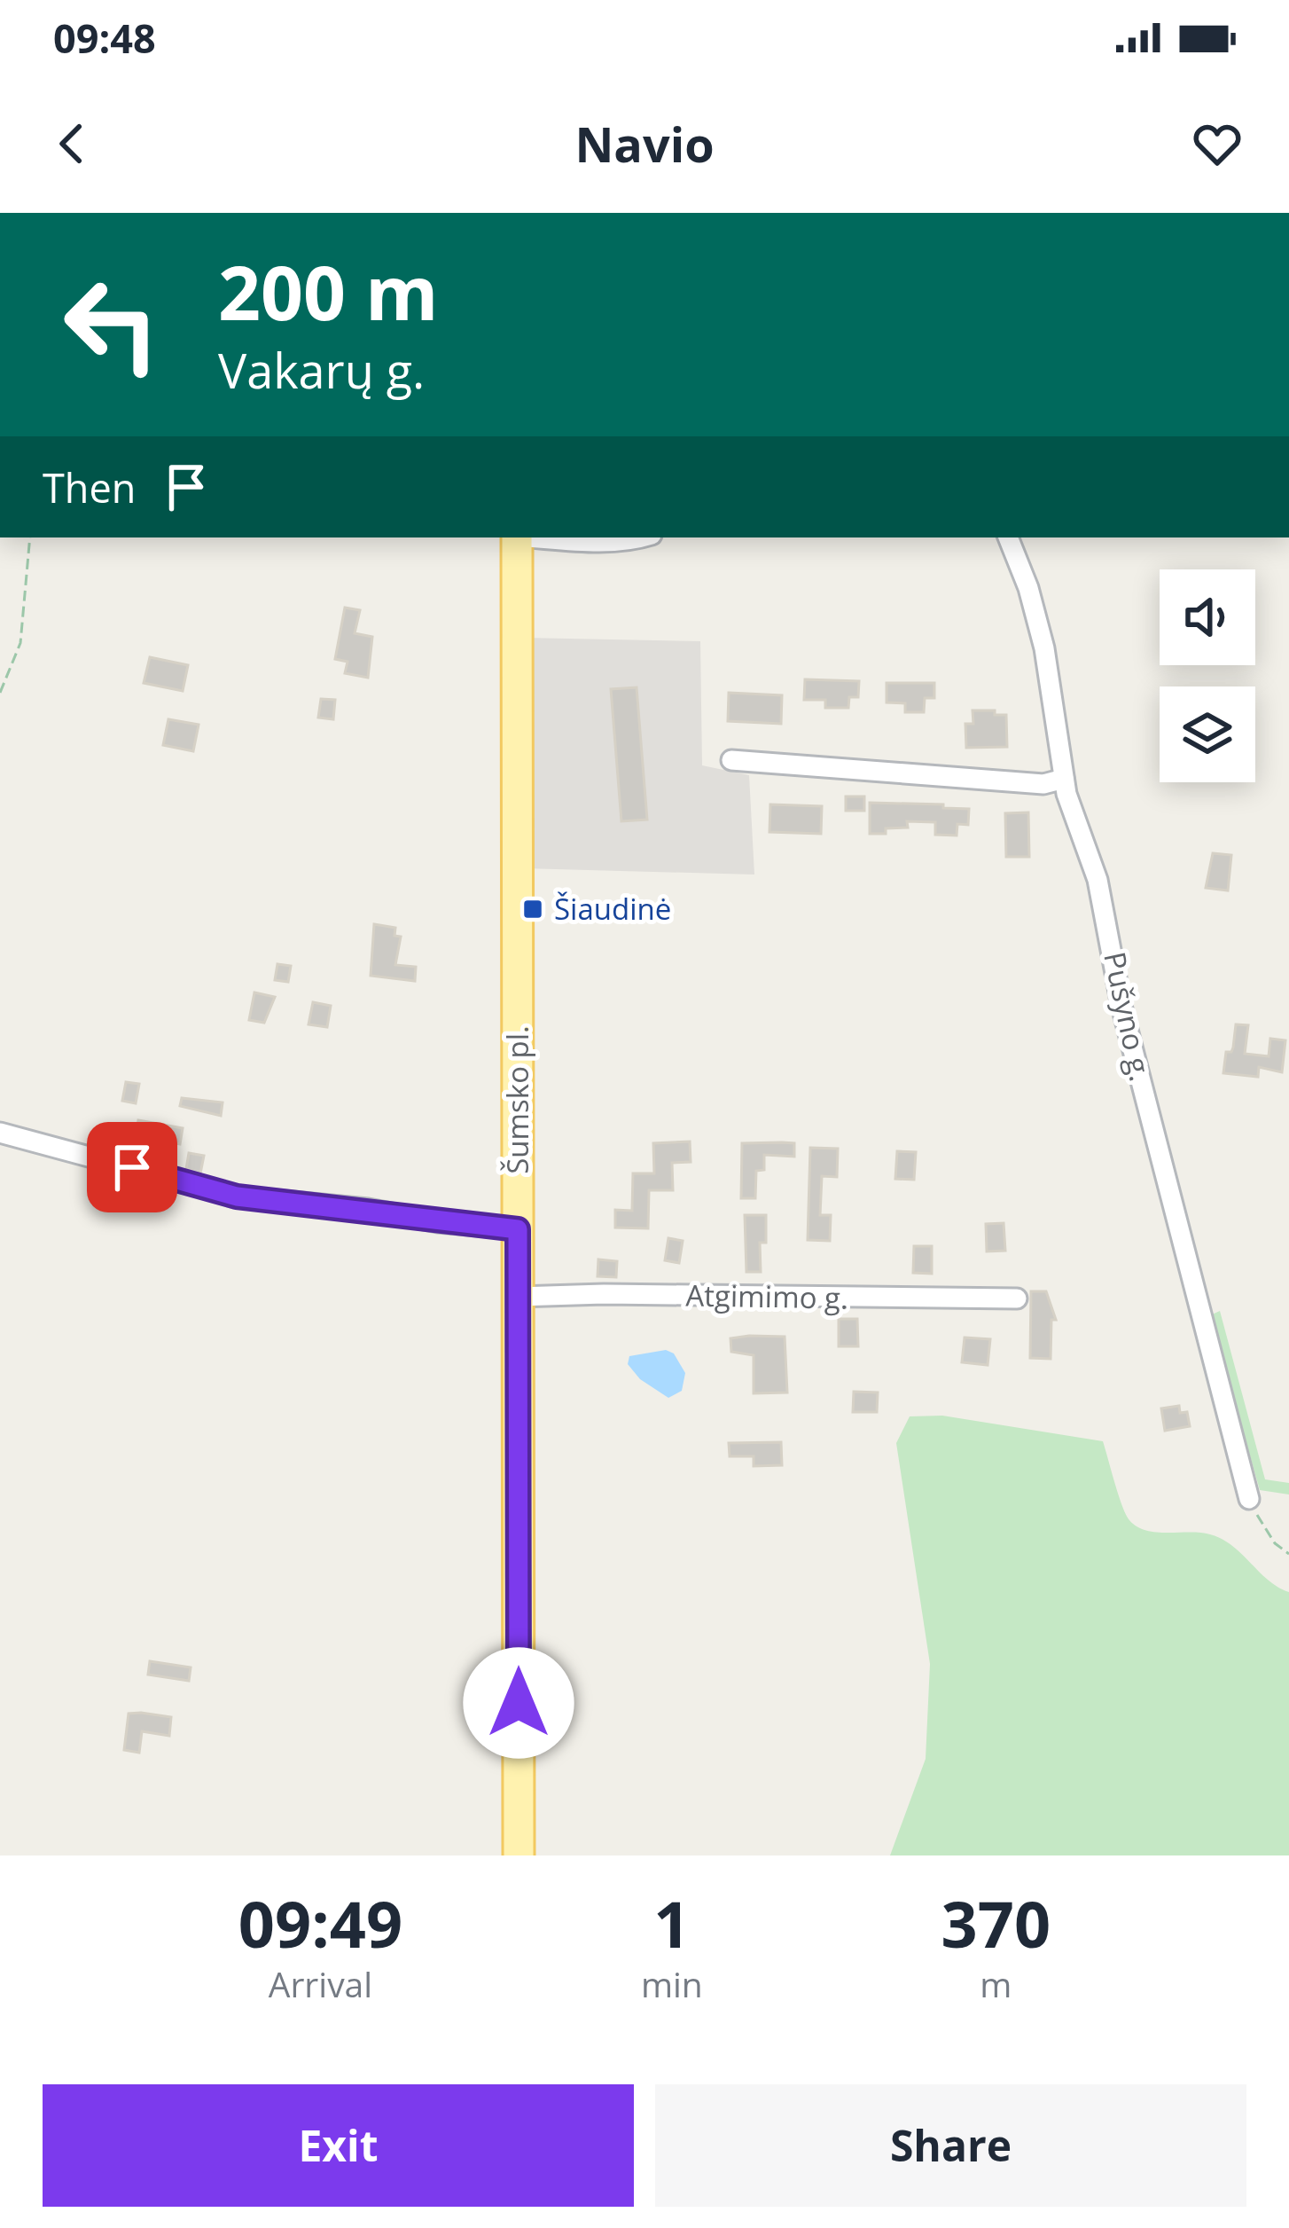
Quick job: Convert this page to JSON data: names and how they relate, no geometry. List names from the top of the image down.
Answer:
{
  "streets": {
    "main road": ["Šumsko pl."],
    "street": ["Pušyno g.", "Atgimimo g."]
  },
  "crossings": [
    ["Šumsko pl.", "Atgimimo g."]
  ],
  "places": {
    "transit": ["Šiaudinė"]
  },
  "page": {
    "status": "09:48",
    "header": "Navio",
    "turn": ["200 m", "Vakarų g."],
    "then": "Then",
    "eta": [
      "09:49",
      "Arrival",
      "1",
      "min",
      "370",
      "m"
    ],
    "buttons": ["Exit", "Share"]
  }
}
